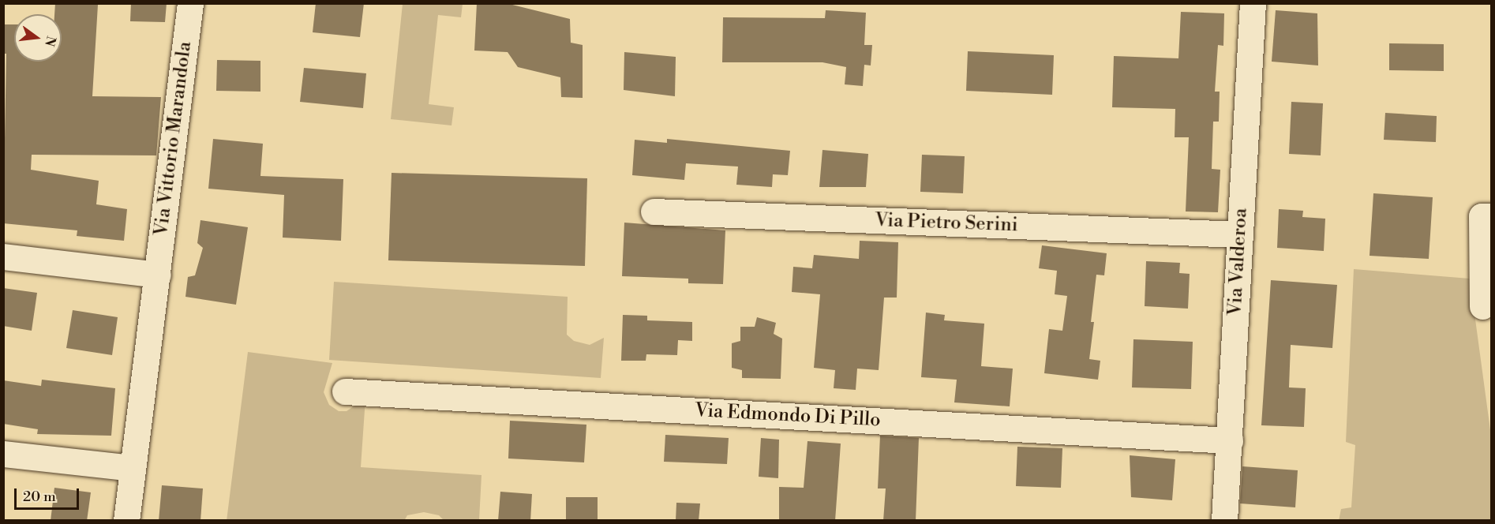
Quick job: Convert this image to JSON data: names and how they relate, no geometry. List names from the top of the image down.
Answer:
{
  "streets": {
    "street": [
      "Via Vittorio Marandola",
      "Via Pietro Serini",
      "Via Valderoa",
      "Via Edmondo Di Pillo"
    ]
  },
  "crossings": [
    ["Via Pietro Serini", "Via Valderoa"],
    ["Via Valderoa", "Via Edmondo Di Pillo"]
  ],
  "scale_bar": "20 m",
  "north": "right"
}
